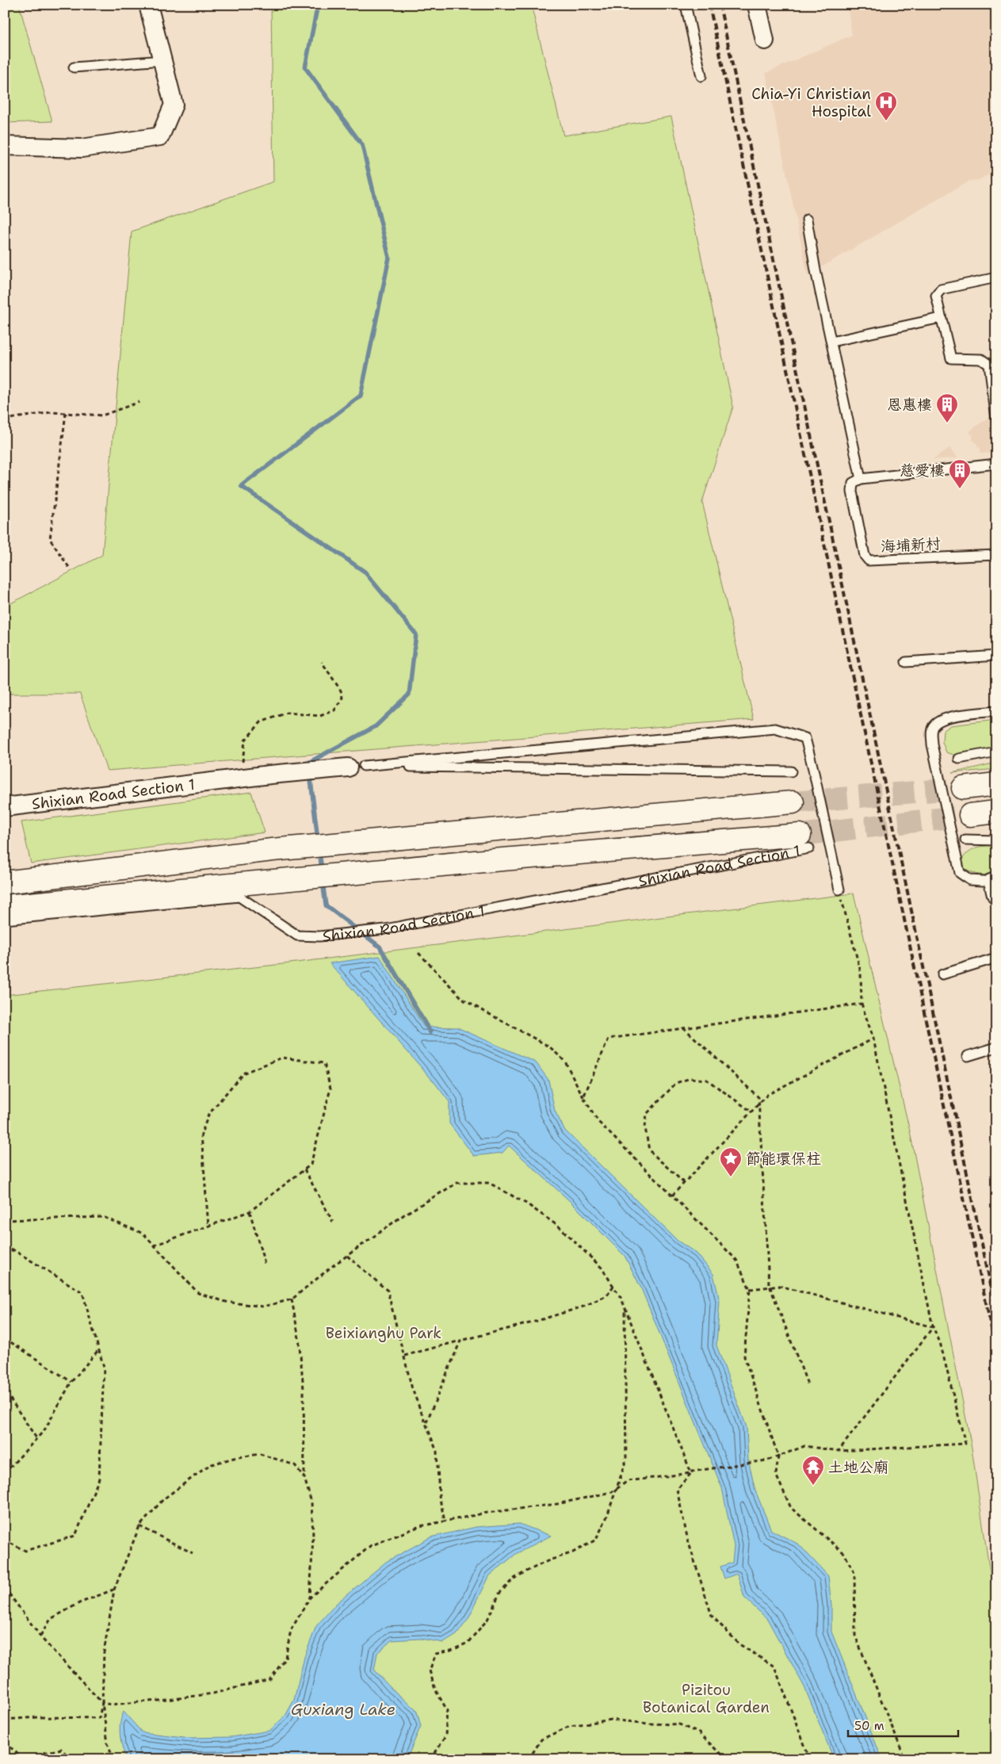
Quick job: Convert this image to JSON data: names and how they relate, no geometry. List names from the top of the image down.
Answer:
{
  "streets": {
    "street": ["Shixian Road Section 1"],
    "lane": ["海埔新村"]
  },
  "water": ["Guxiang Lake"],
  "parks": ["Beixianghu Park", "Pizitou Botanical Garden"],
  "places": {
    "hospital": ["Chia-Yi Christian Hospital"],
    "building": ["恩惠樓", "慈愛樓"],
    "place": ["節能環保柱"],
    "temple": ["土地公廟"]
  },
  "scale_bar": "50 m"
}
